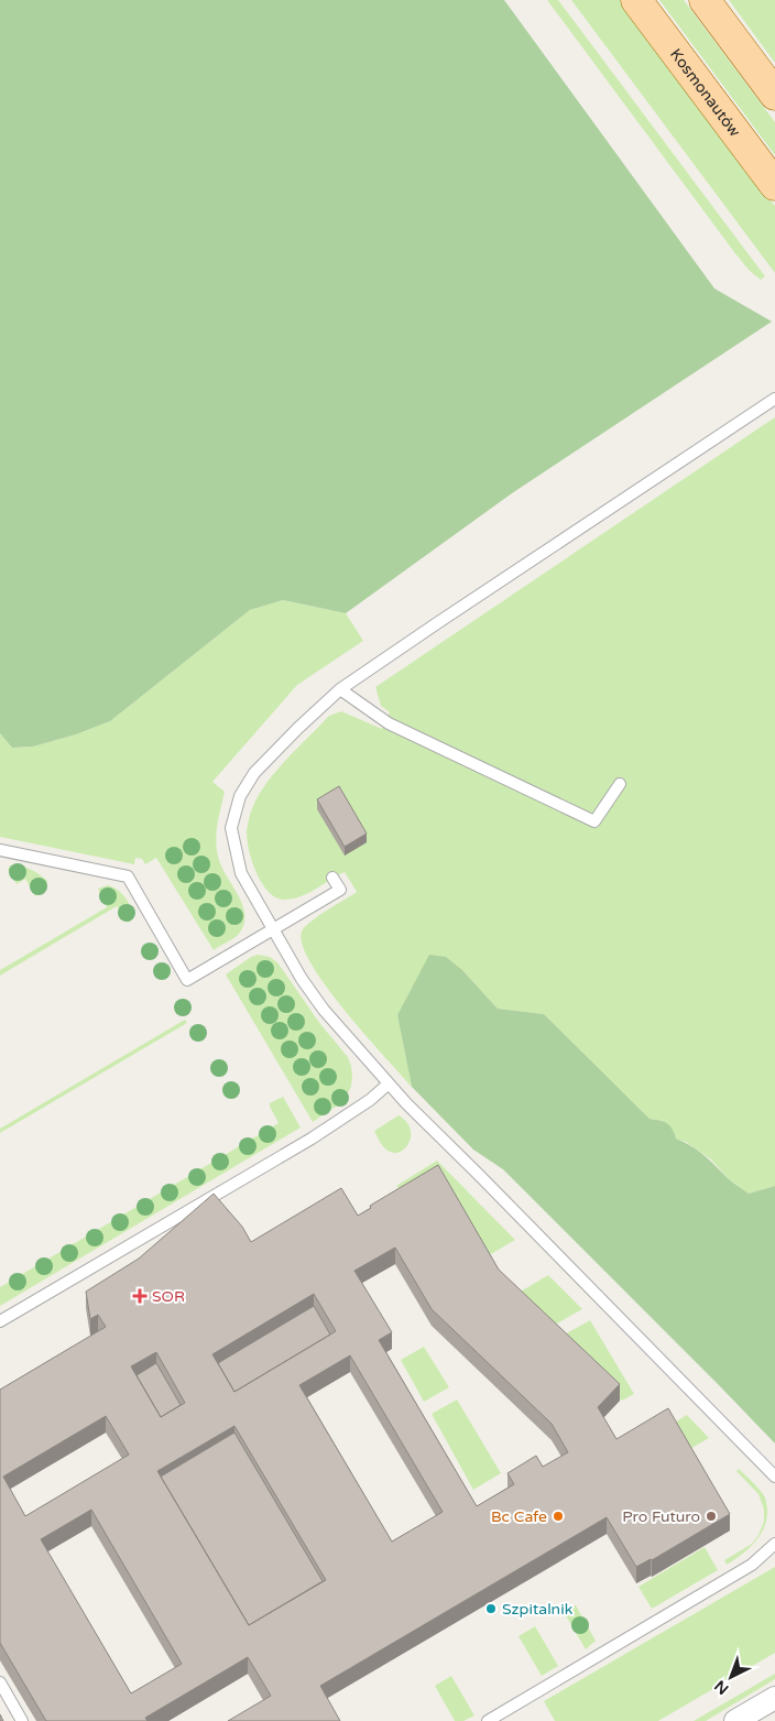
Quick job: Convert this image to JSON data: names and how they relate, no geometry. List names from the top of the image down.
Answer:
{
  "streets": {
    "main road": ["Kosmonautów"]
  },
  "places": {
    "health": ["SOR"],
    "other": ["Bc Cafe", "Pro Futuro", "Szpitalnik"]
  },
  "north": "bottom left"
}
